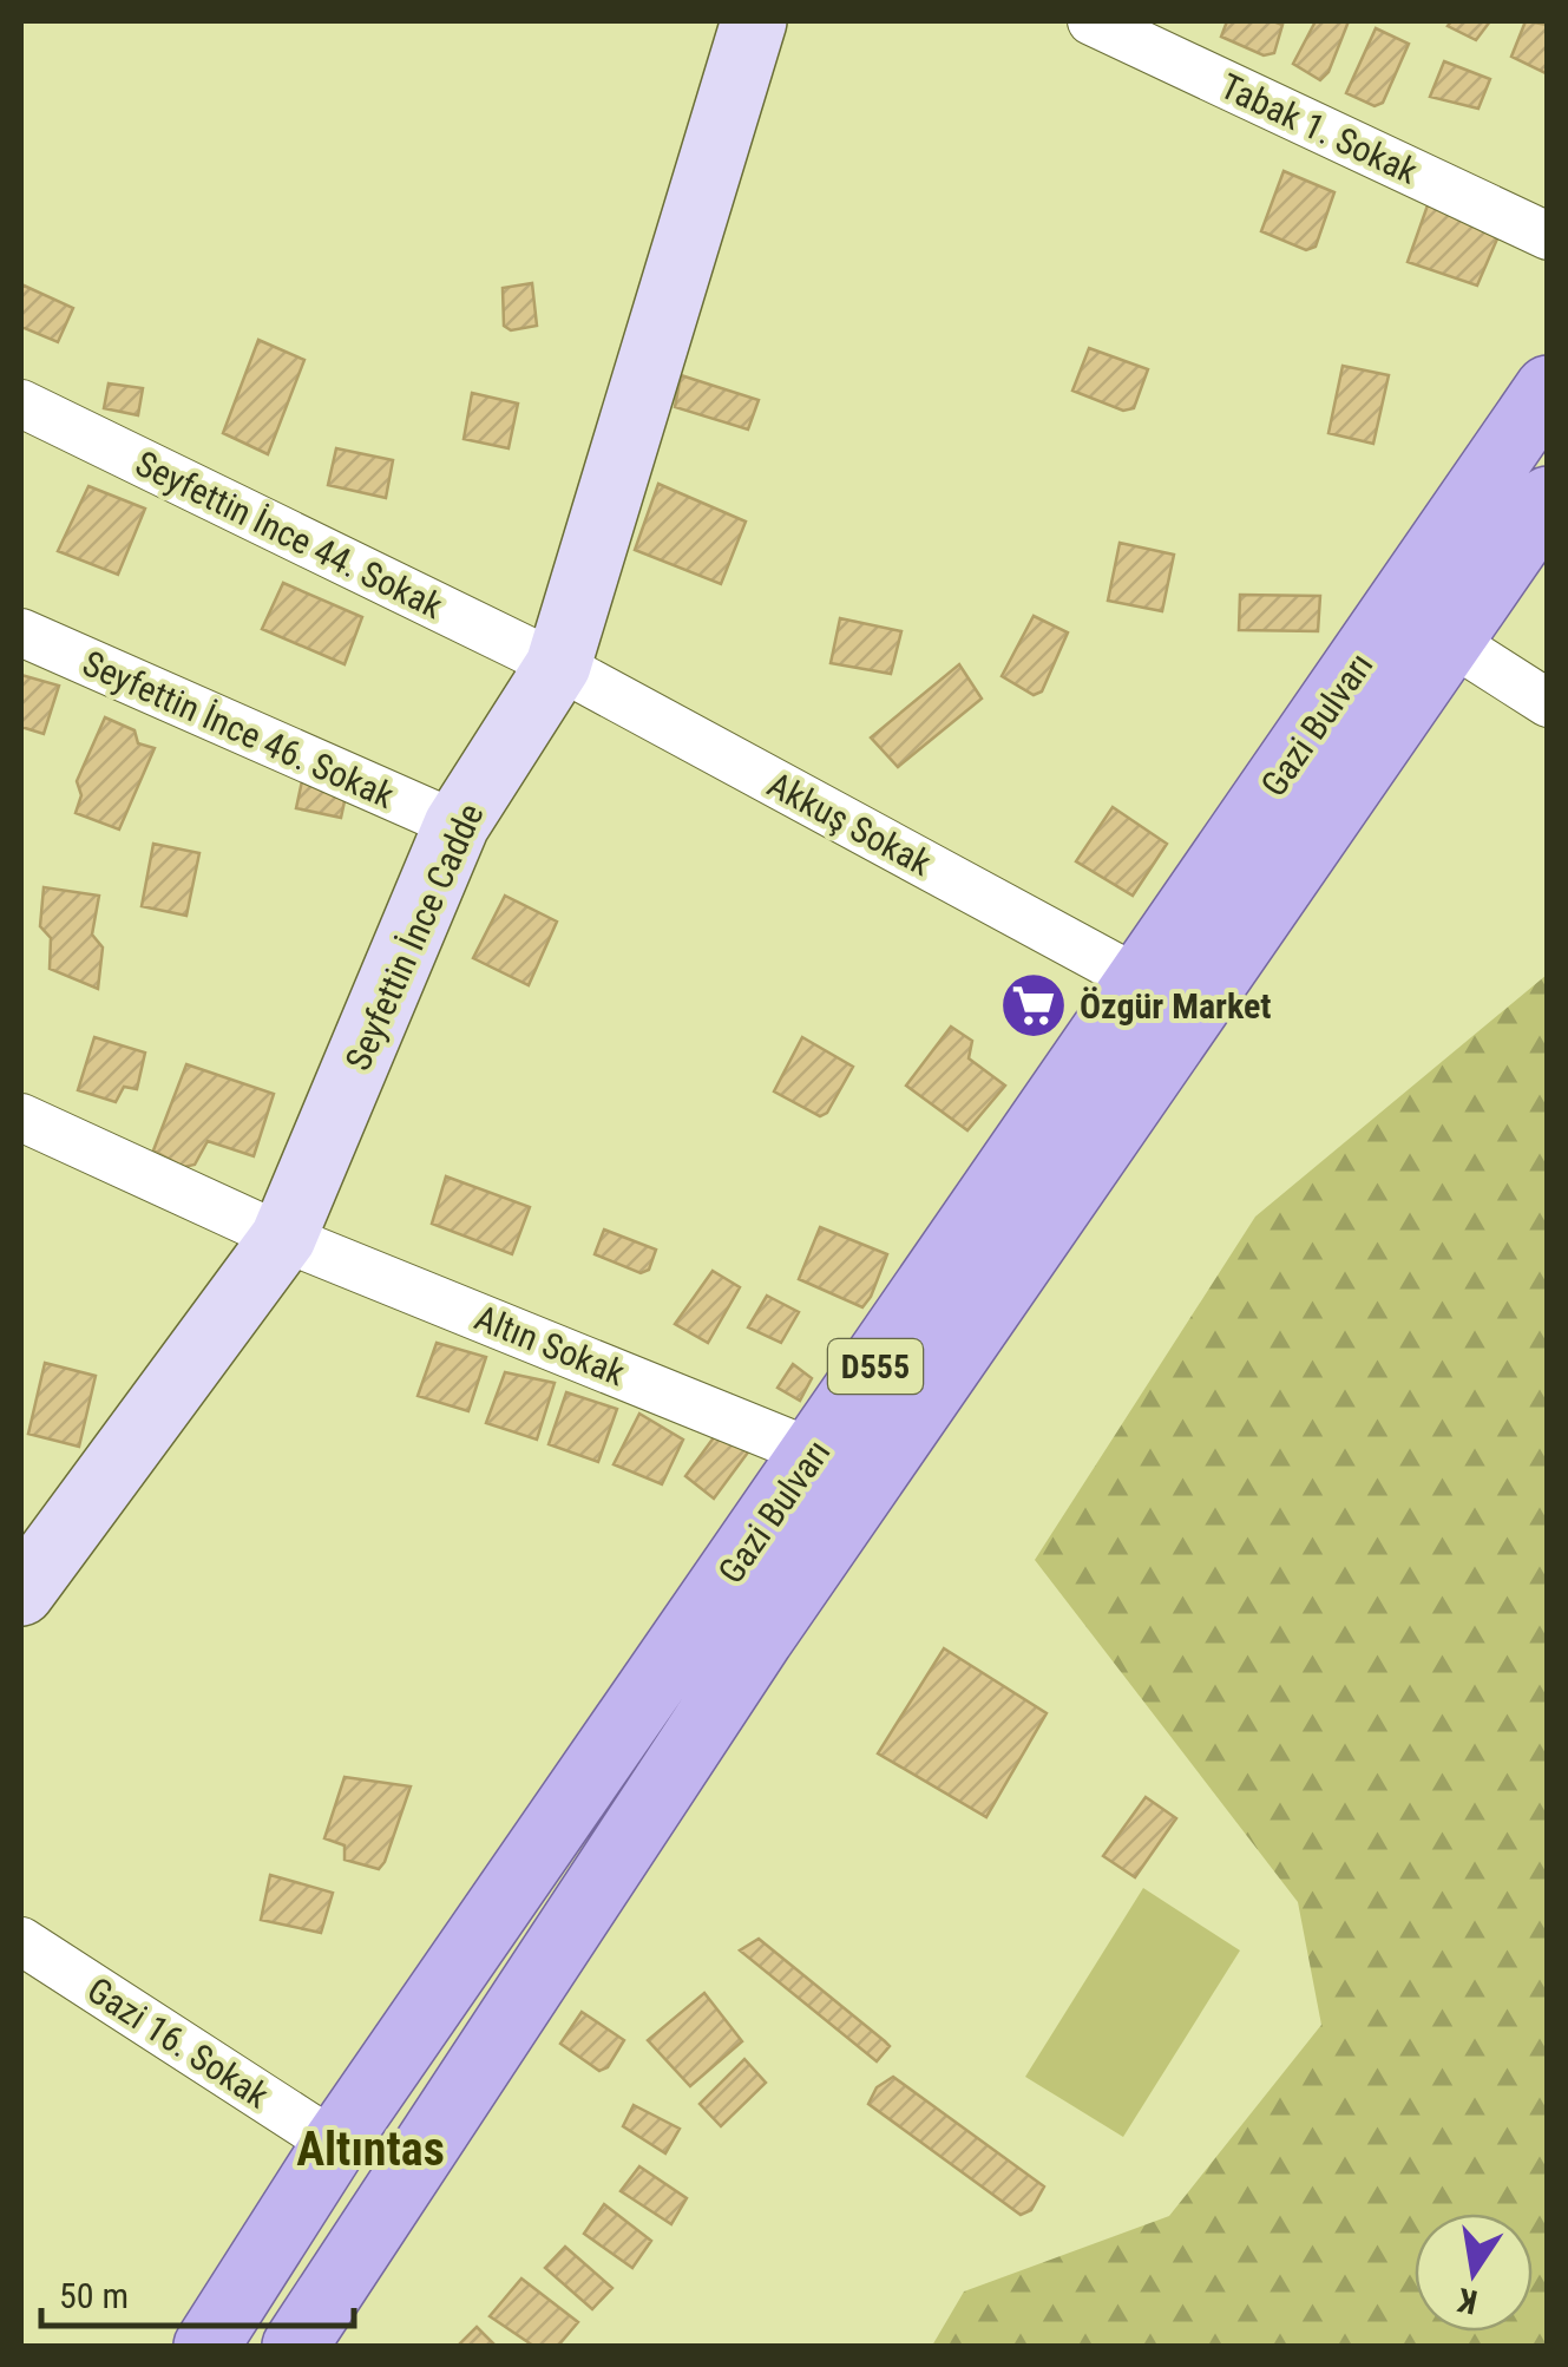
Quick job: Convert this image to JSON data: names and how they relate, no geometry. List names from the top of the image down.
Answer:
{
  "streets": {
    "main road": ["Gazi Bulvarı", "Seyfettin İnce Cadde", "D555"],
    "street": [
      "Tabak 1. Sokak",
      "Seyfettin İnce 44. Sokak",
      "Seyfettin İnce 46. Sokak",
      "Akkuş Sokak",
      "Altın Sokak",
      "Gazi 16. Sokak"
    ]
  },
  "crossings": [
    ["Seyfettin İnce 44. Sokak", "Akkuş Sokak"],
    ["Seyfettin İnce 44. Sokak", "Seyfettin İnce Cadde"],
    ["Gazi Bulvarı", "Akkuş Sokak"],
    ["Gazi Bulvarı", "Altın Sokak"],
    ["Gazi Bulvarı", "Gazi 16. Sokak"],
    ["Seyfettin İnce 46. Sokak", "Seyfettin İnce Cadde"],
    ["Akkuş Sokak", "Seyfettin İnce Cadde"],
    ["Seyfettin İnce Cadde", "Altın Sokak"]
  ],
  "districts": ["Altıntas"],
  "places": {
    "supermarket": ["Özgür Market"]
  },
  "scale_bar": "50 m",
  "north": "bottom"
}
